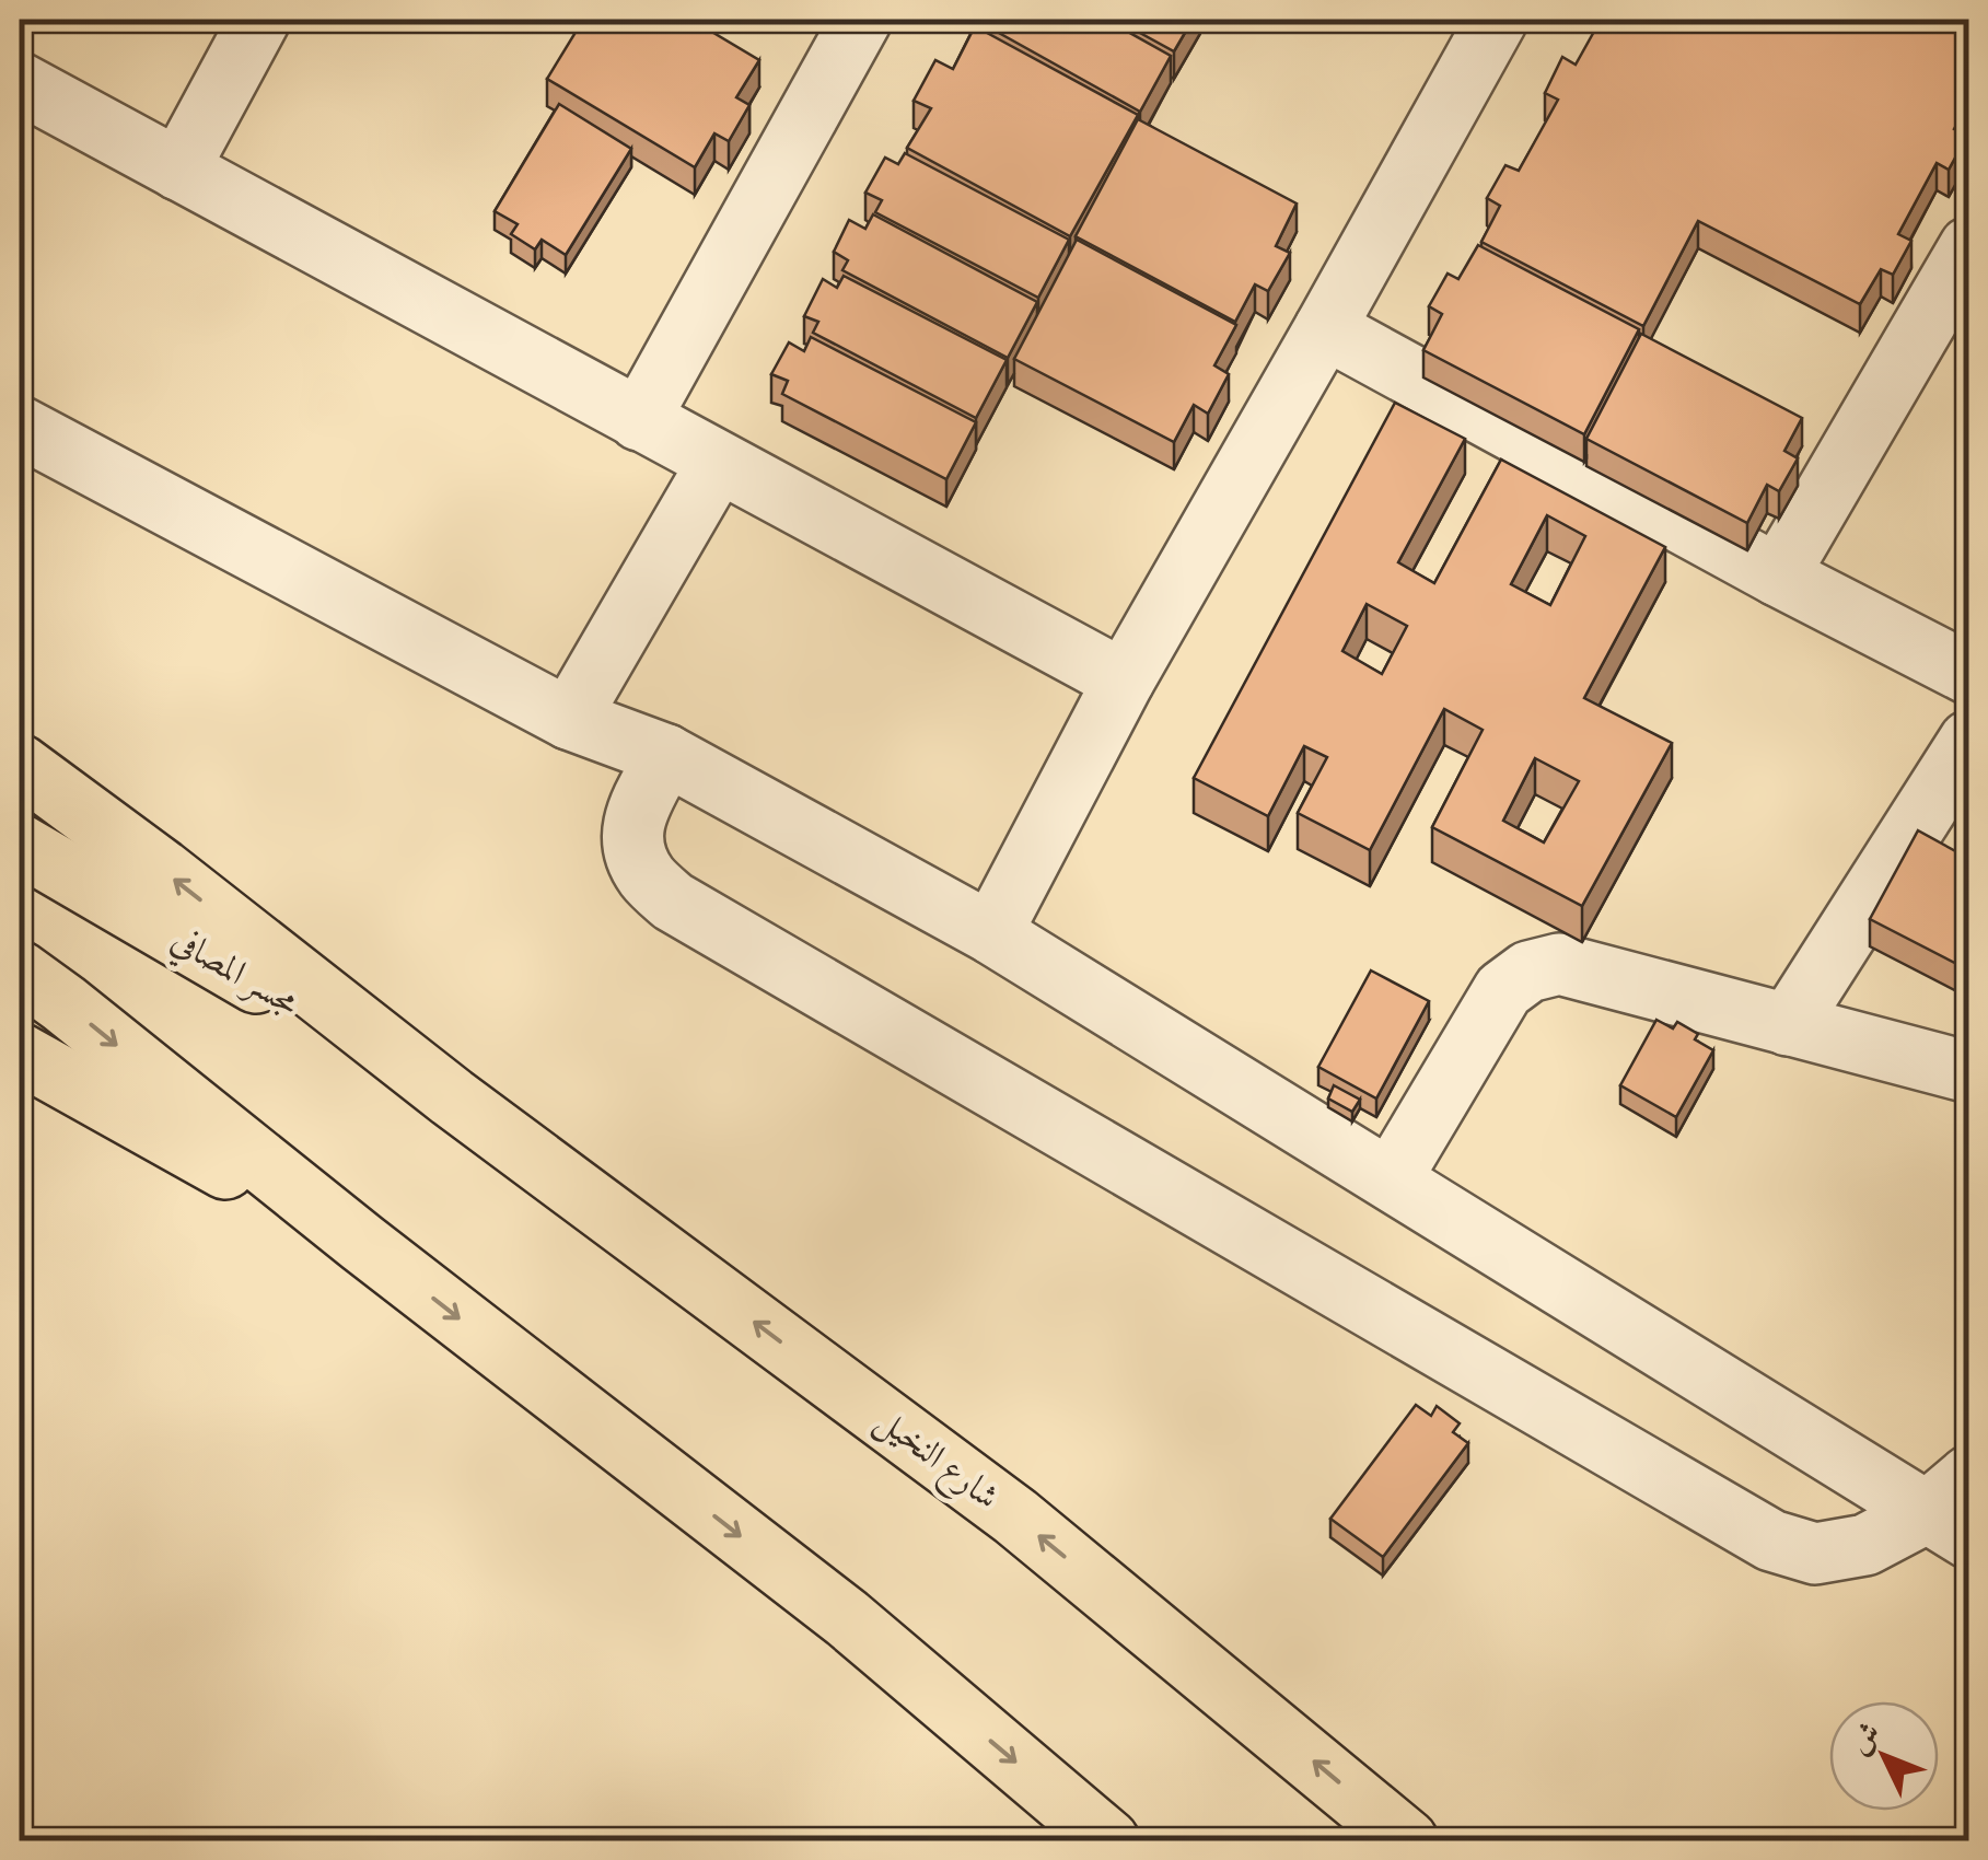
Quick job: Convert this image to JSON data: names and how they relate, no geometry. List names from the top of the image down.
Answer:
{
  "streets": {
    "highway": ["مجسر المصافي", "شارع النخيل"]
  },
  "crossings": [
    ["مجسر المصافي", "شارع النخيل"]
  ],
  "north": "top left"
}
